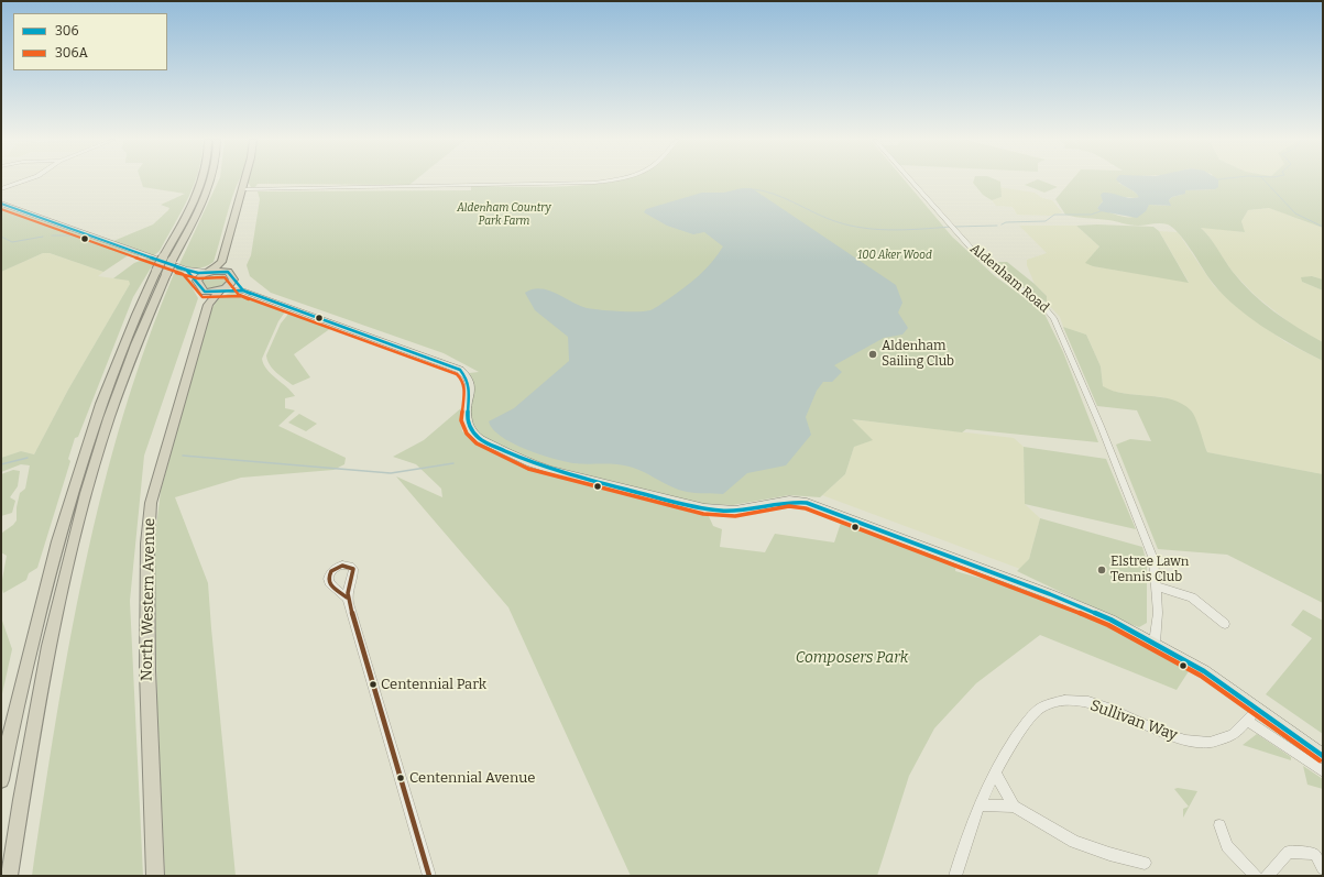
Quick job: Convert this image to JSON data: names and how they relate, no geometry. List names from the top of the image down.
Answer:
{
  "streets": {
    "highway": ["North Western Avenue"],
    "street": ["Aldenham Road", "Sullivan Way"]
  },
  "parks": ["Aldenham Country Park Farm", "100 Aker Wood", "Composers Park"],
  "places": [
    "Aldenham Sailing Club",
    "Elstree Lawn Tennis Club",
    "Centennial Park",
    "Centennial Avenue"
  ],
  "lines": ["transit line 306", "transit line 306A"],
  "legend": ["306", "306A"]
}
